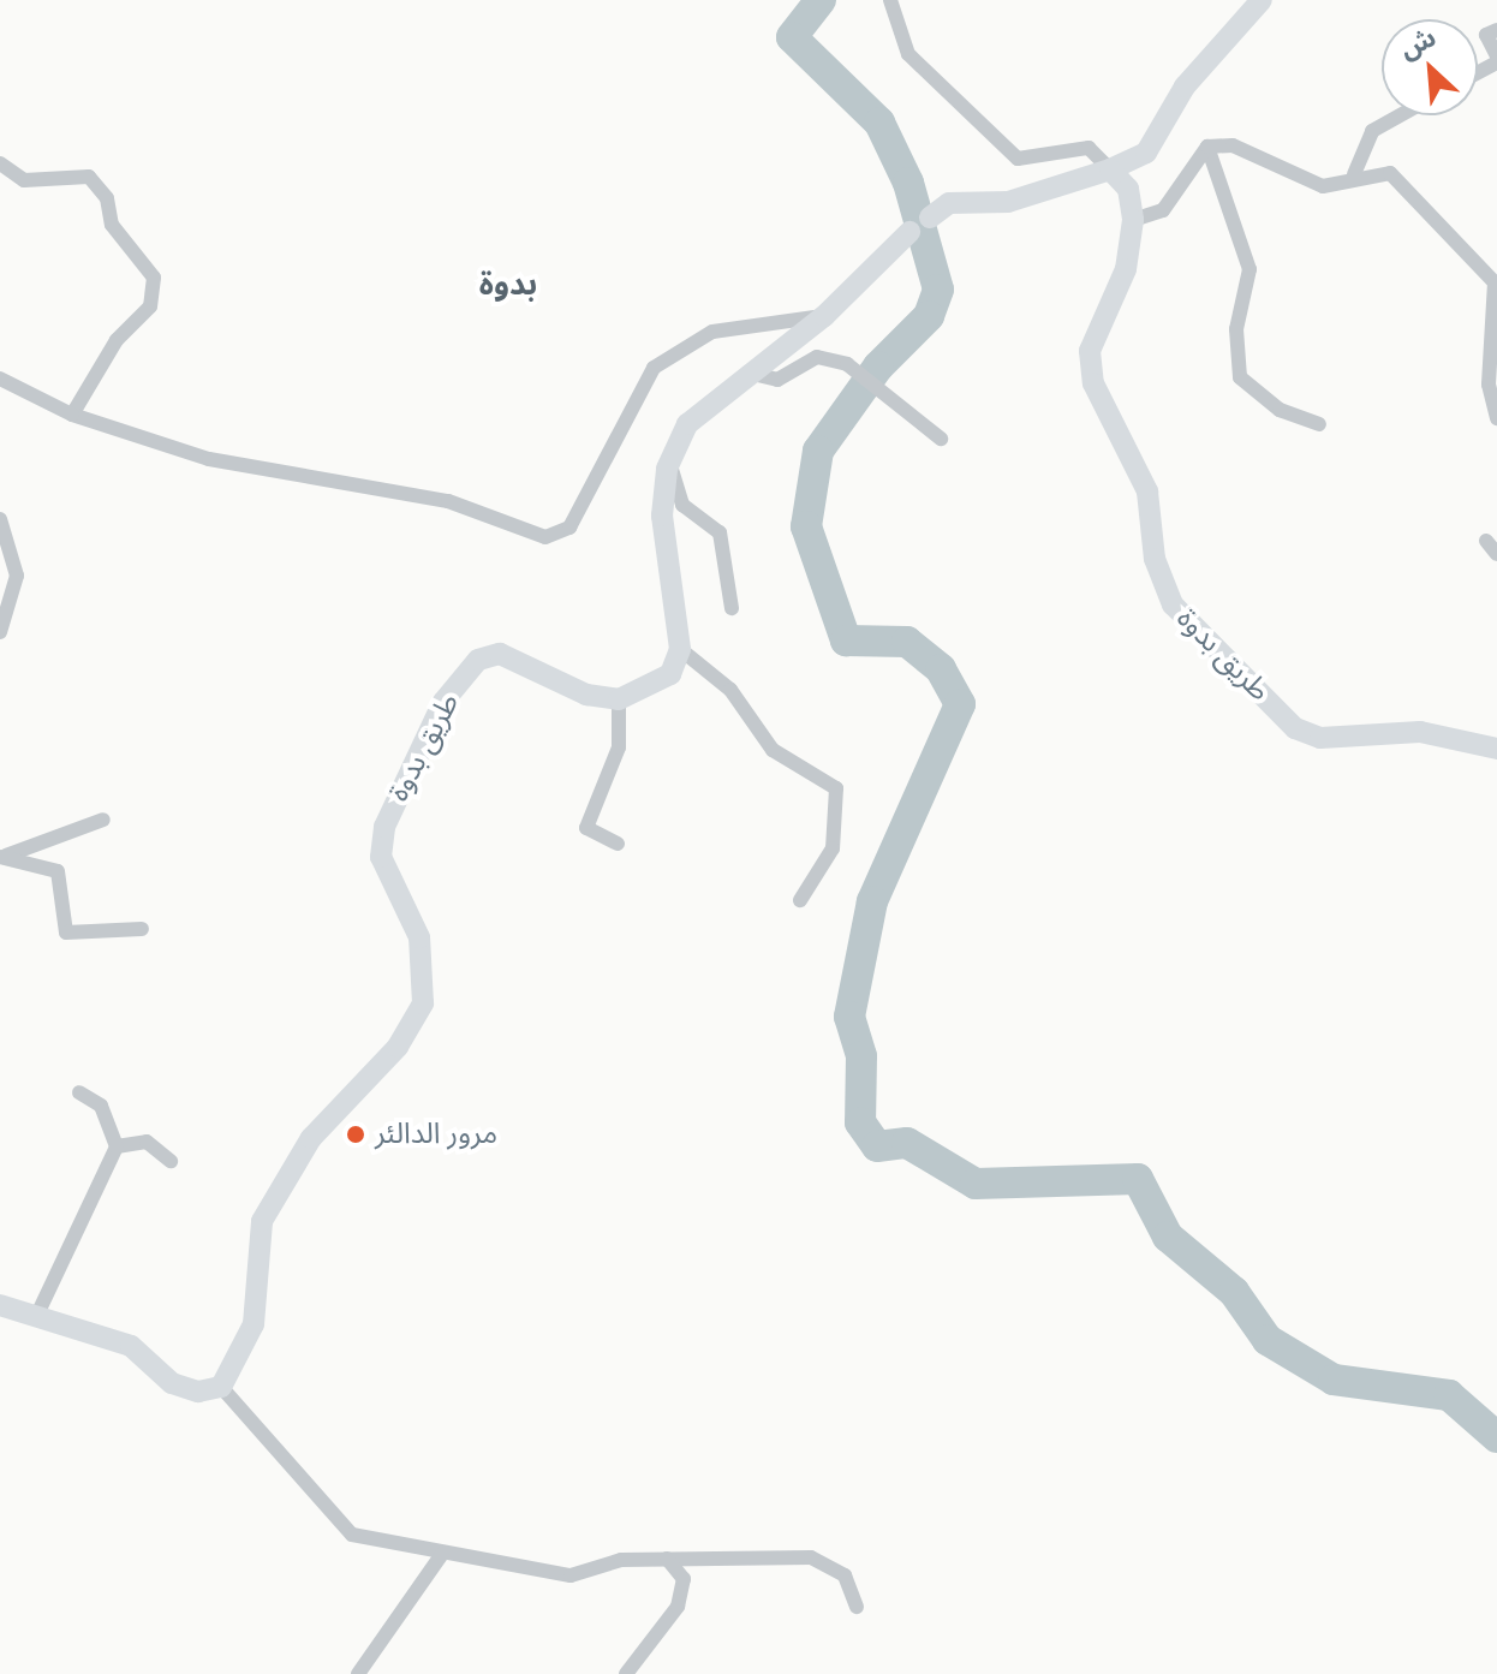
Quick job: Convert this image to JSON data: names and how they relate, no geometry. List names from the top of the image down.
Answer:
{
  "streets": {
    "street": ["طريق بدوة"]
  },
  "districts": ["بدوة"],
  "places": ["مرور الدالئر"],
  "north": "top left"
}
